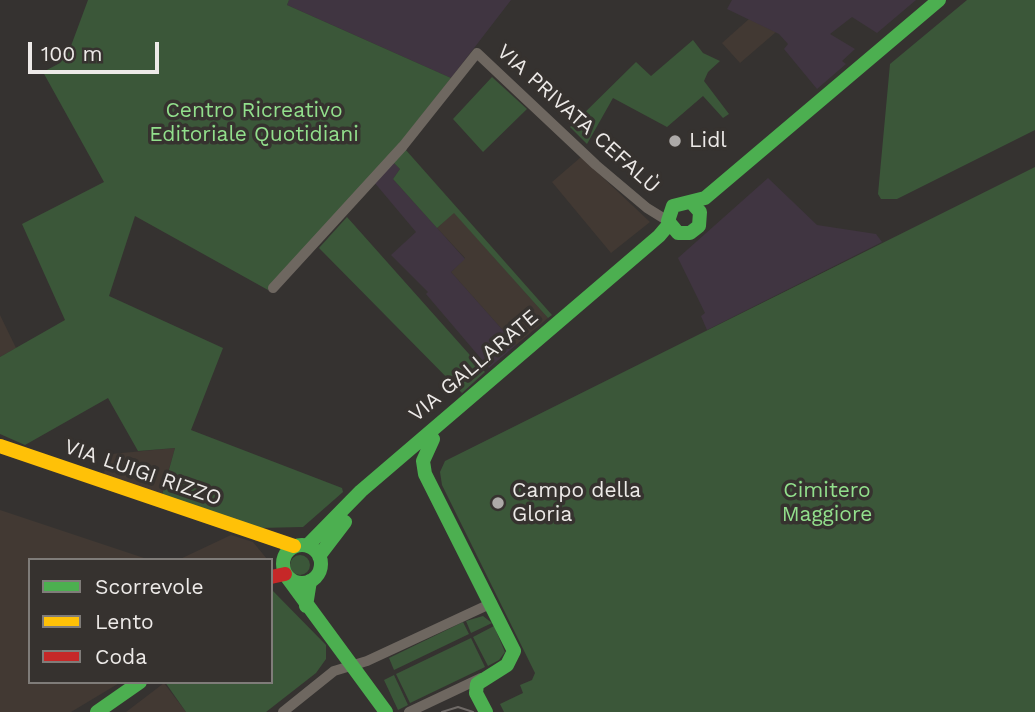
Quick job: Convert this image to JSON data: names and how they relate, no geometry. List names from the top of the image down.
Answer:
{
  "streets": {
    "main road": ["VIA GALLARATE", "VIA LUIGI RIZZO"],
    "street": ["VIA PRIVATA CEFALÙ"]
  },
  "crossings": [
    ["VIA PRIVATA CEFALÙ", "VIA GALLARATE"],
    ["VIA GALLARATE", "VIA LUIGI RIZZO"]
  ],
  "parks": ["Centro Ricreativo Editoriale Quotidiani", "Cimitero Maggiore"],
  "places": ["Lidl", "Campo della Gloria"],
  "legend": ["Scorrevole", "Lento", "Coda"],
  "scale_bar": "100 m"
}
